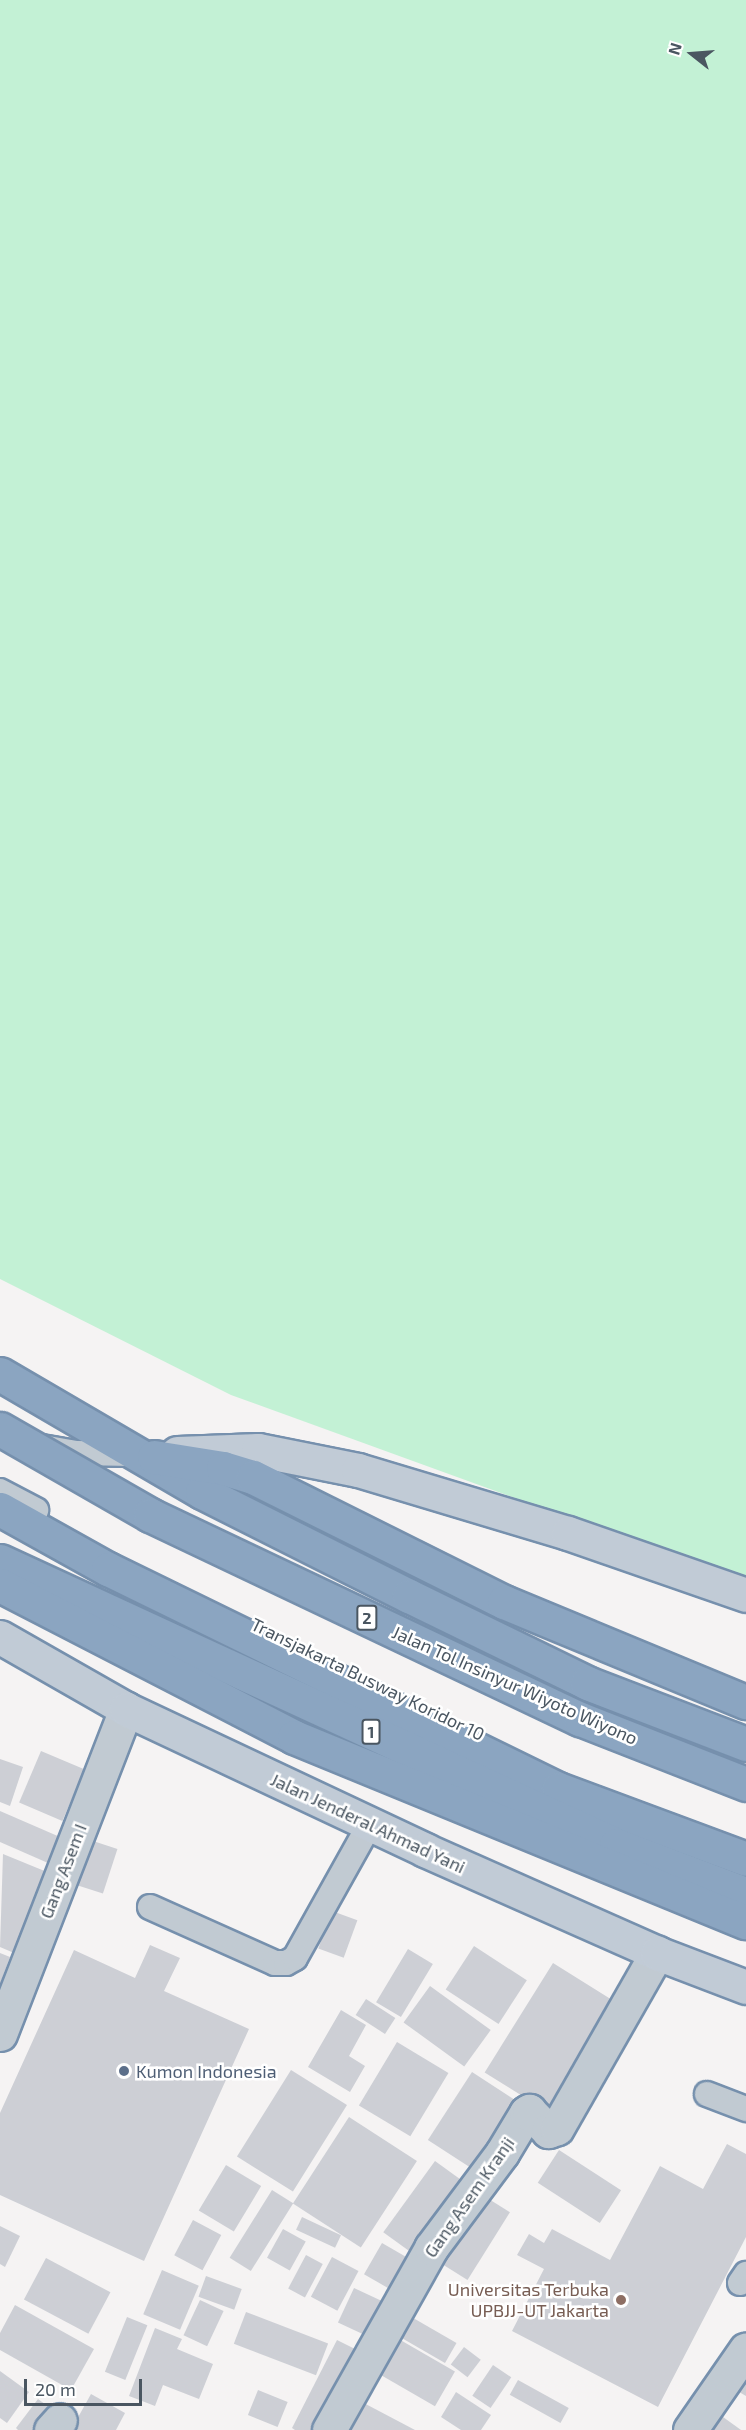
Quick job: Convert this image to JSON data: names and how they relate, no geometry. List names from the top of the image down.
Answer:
{
  "streets": {
    "highway": ["2", "Jalan Tol Insinyur Wiyoto Wiyono", "1"],
    "main road": ["Jalan Jenderal Ahmad Yani"],
    "street": ["Gang Asem I", "Gang Asem Kranji"],
    "lane": ["Transjakarta Busway Koridor 10"]
  },
  "crossings": [
    ["Jalan Jenderal Ahmad Yani", "Gang Asem I"],
    ["Jalan Jenderal Ahmad Yani", "Gang Asem Kranji"]
  ],
  "places": ["Kumon Indonesia", "Universitas Terbuka UPBJJ-UT Jakarta"],
  "scale_bar": "20 m",
  "north": "left"
}
